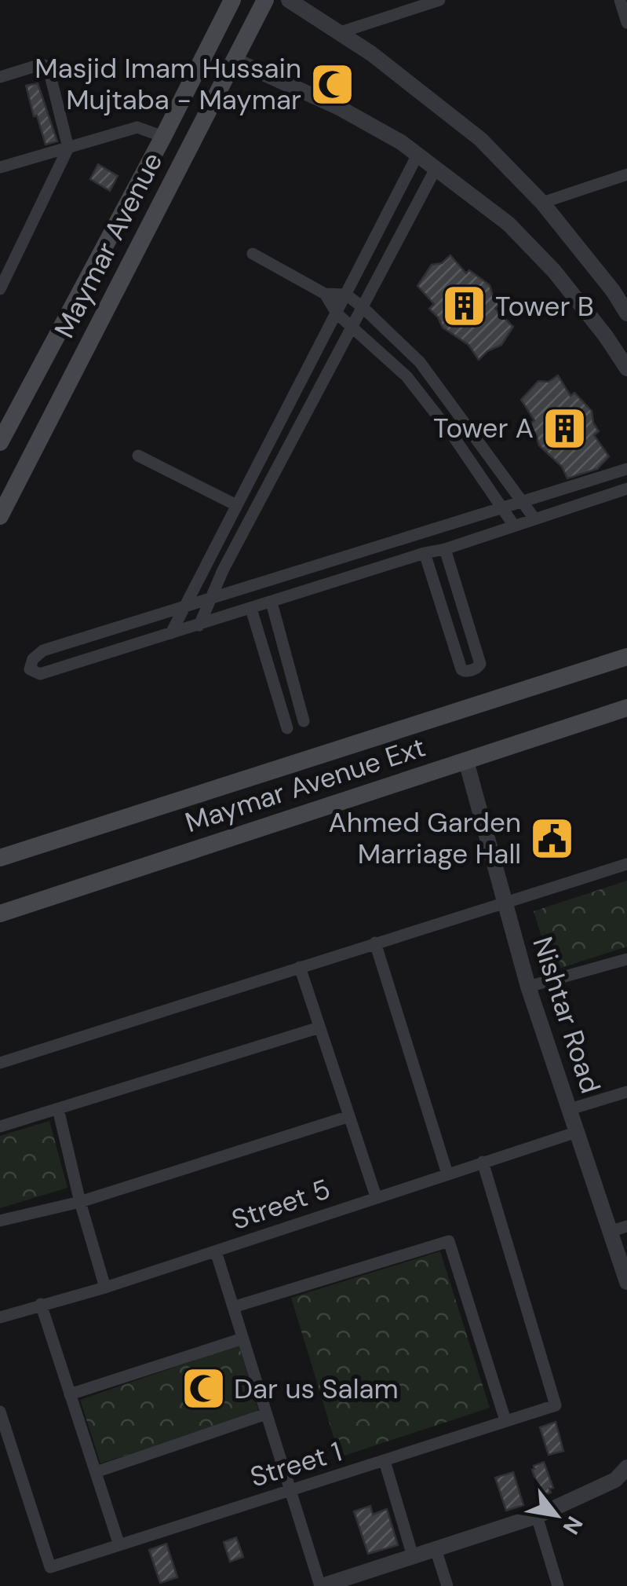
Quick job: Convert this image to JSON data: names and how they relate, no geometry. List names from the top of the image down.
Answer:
{
  "streets": {
    "main road": ["Maymar Avenue", "Maymar Avenue Ext"],
    "street": ["Nishtar Road", "Street 5", "Street 1"]
  },
  "crossings": [
    ["Maymar Avenue Ext", "Nishtar Road"],
    ["Nishtar Road", "Street 5"],
    ["Street 5", "Street 1"]
  ],
  "places": {
    "mosque": ["Masjid Imam Hussain Mujtaba - Maymar", "Dar us Salam"],
    "building": ["Tower B", "Tower A"],
    "public building": ["Ahmed Garden Marriage Hall"]
  },
  "north": "bottom right"
}
